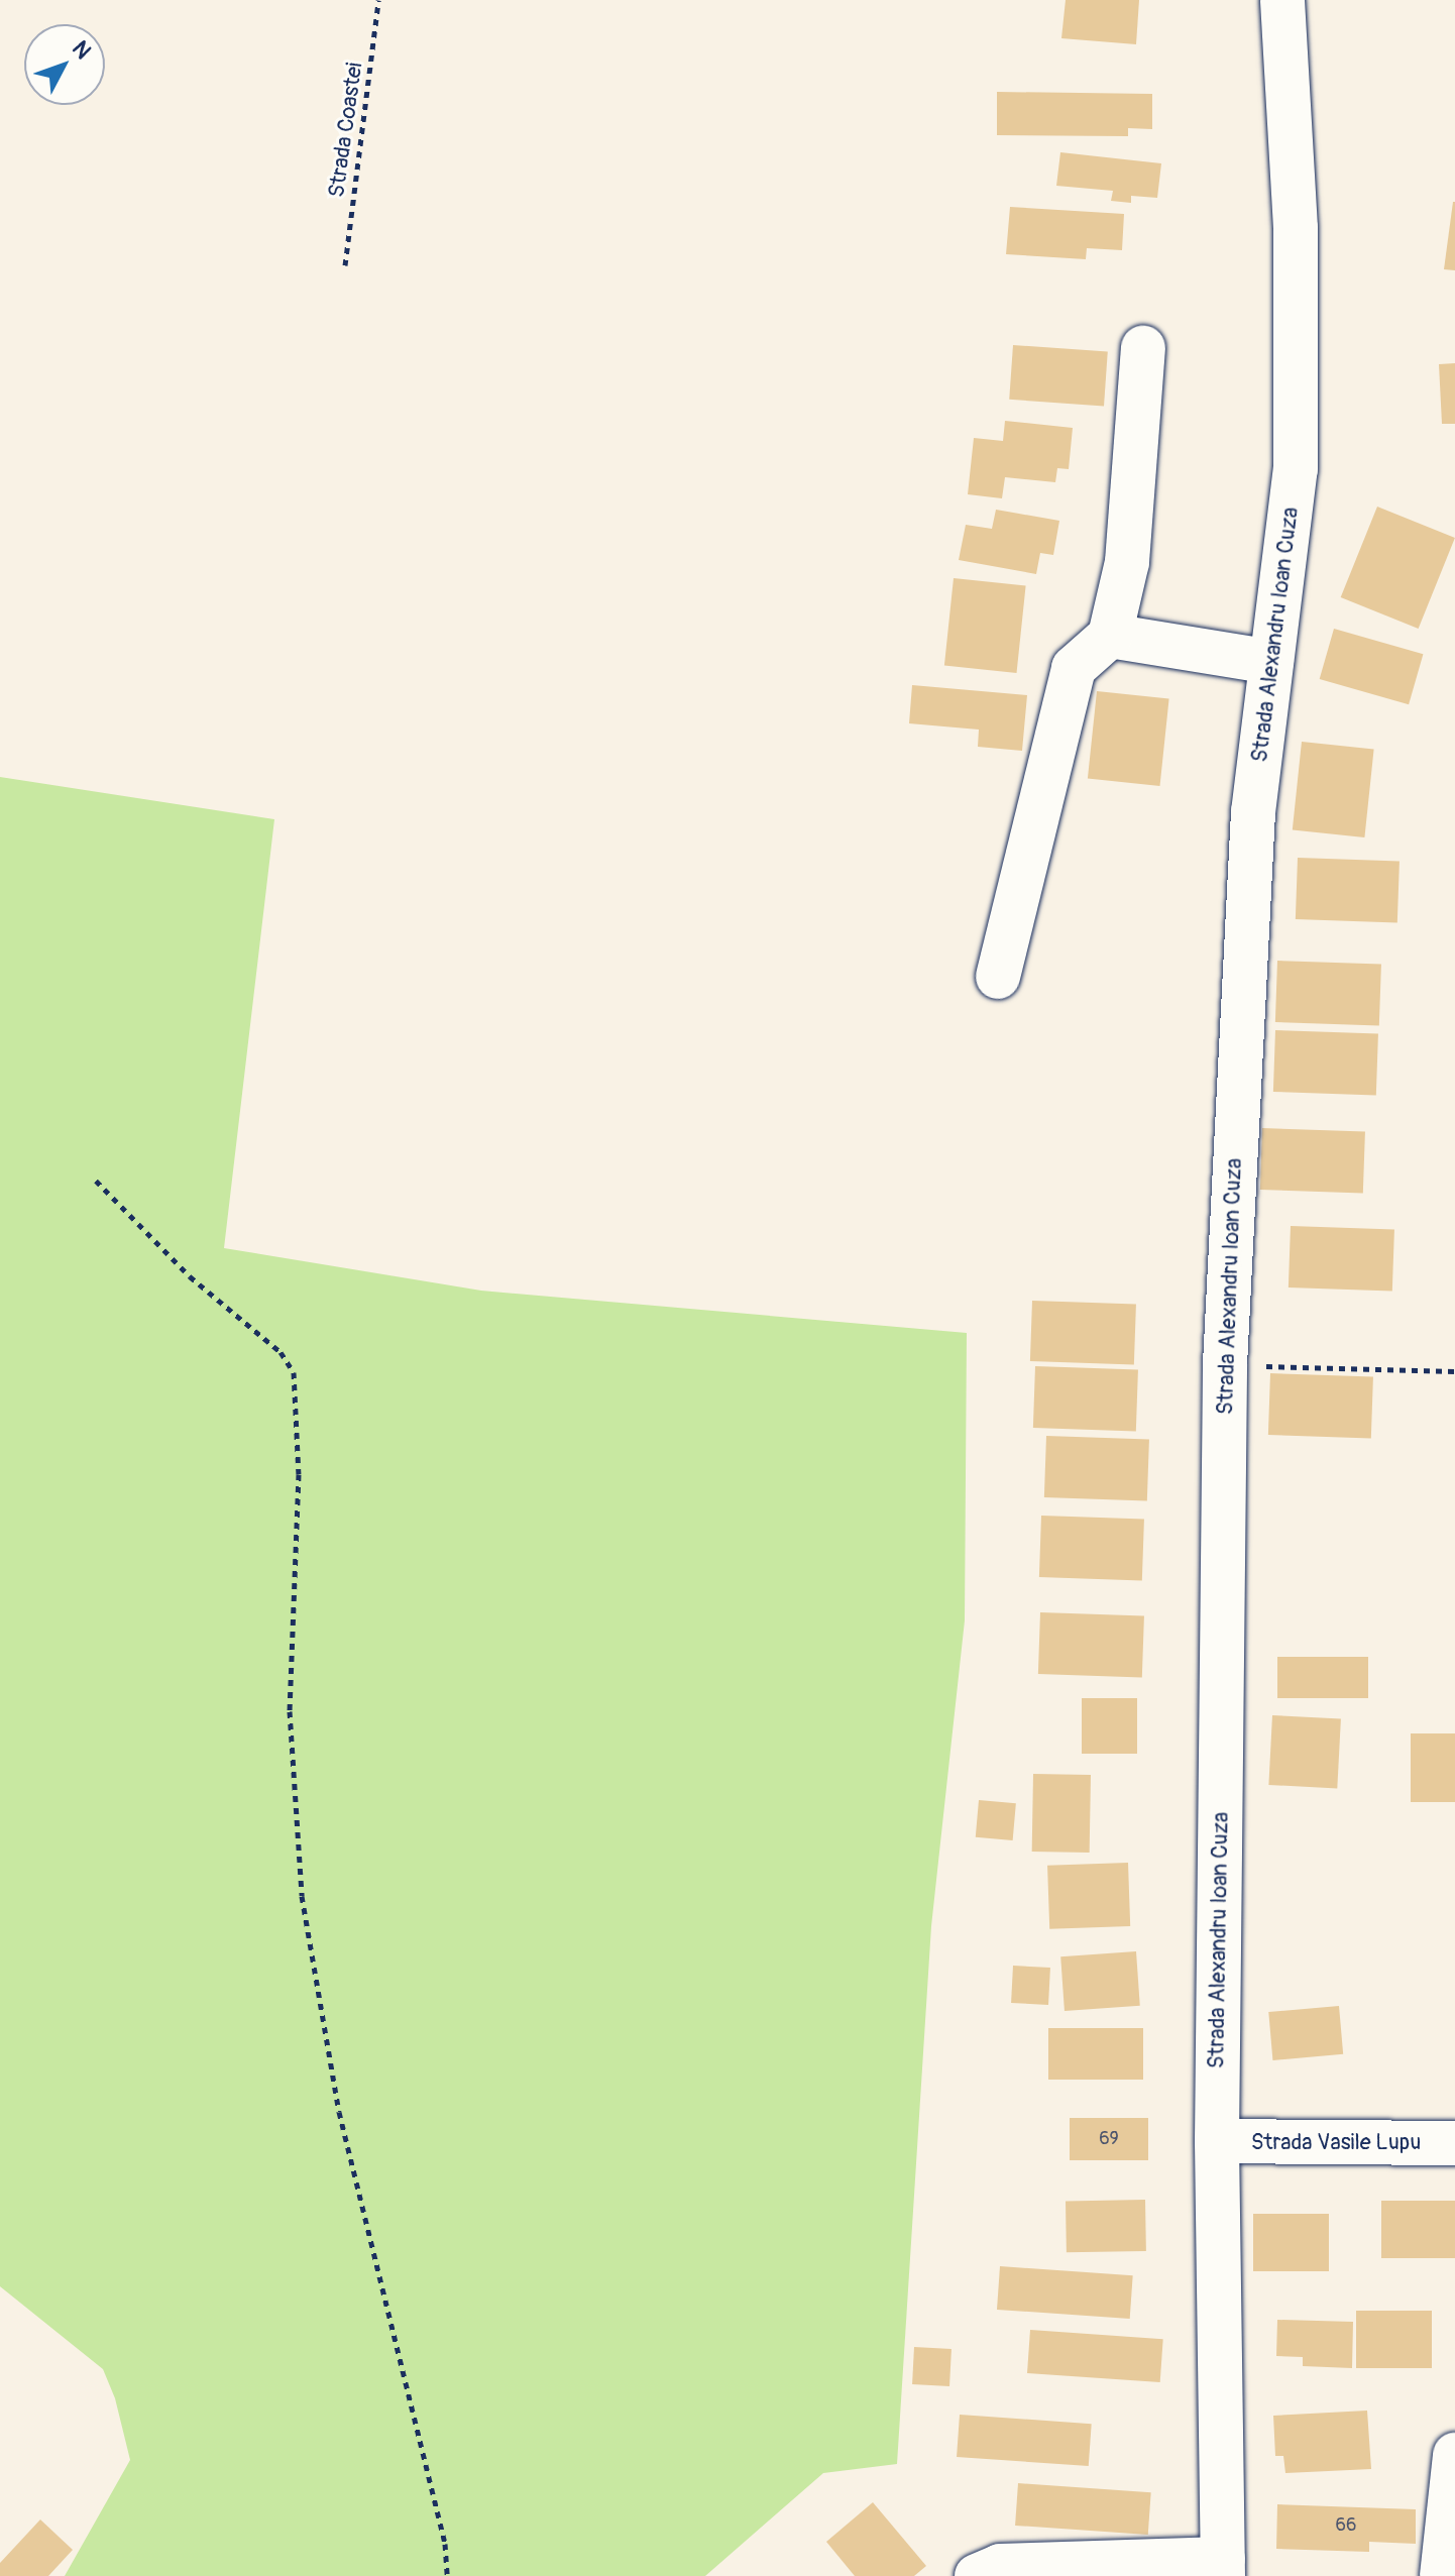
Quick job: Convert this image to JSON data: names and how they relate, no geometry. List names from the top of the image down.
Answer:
{
  "streets": {
    "street": ["Strada Alexandru Ioan Cuza", "Strada Vasile Lupu"],
    "path": ["Strada Coastei"]
  },
  "crossings": [
    ["Strada Alexandru Ioan Cuza", "Strada Vasile Lupu"]
  ],
  "house_numbers": ["69", "66"],
  "north": "top right"
}
